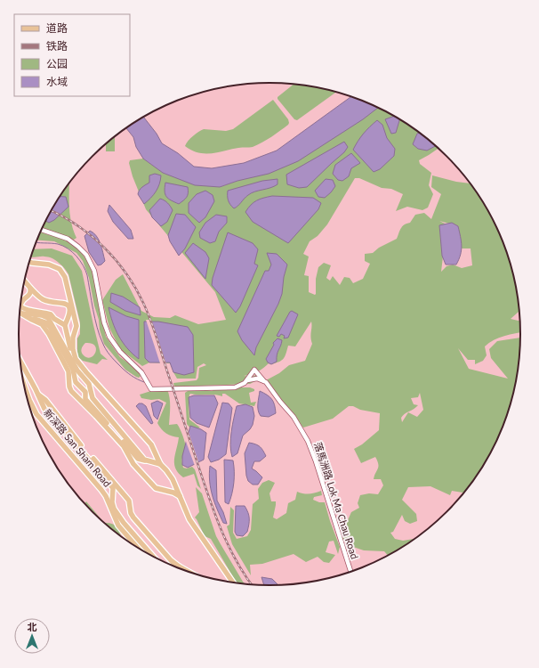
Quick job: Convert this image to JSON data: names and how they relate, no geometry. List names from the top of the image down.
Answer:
{
  "streets": {
    "main road": ["新深路 San Sham Road"],
    "street": ["落馬洲路 Lok Ma Chau Road"]
  },
  "legend": [
    "道路",
    "铁路",
    "公园",
    "水域"
  ],
  "north": "top"
}
